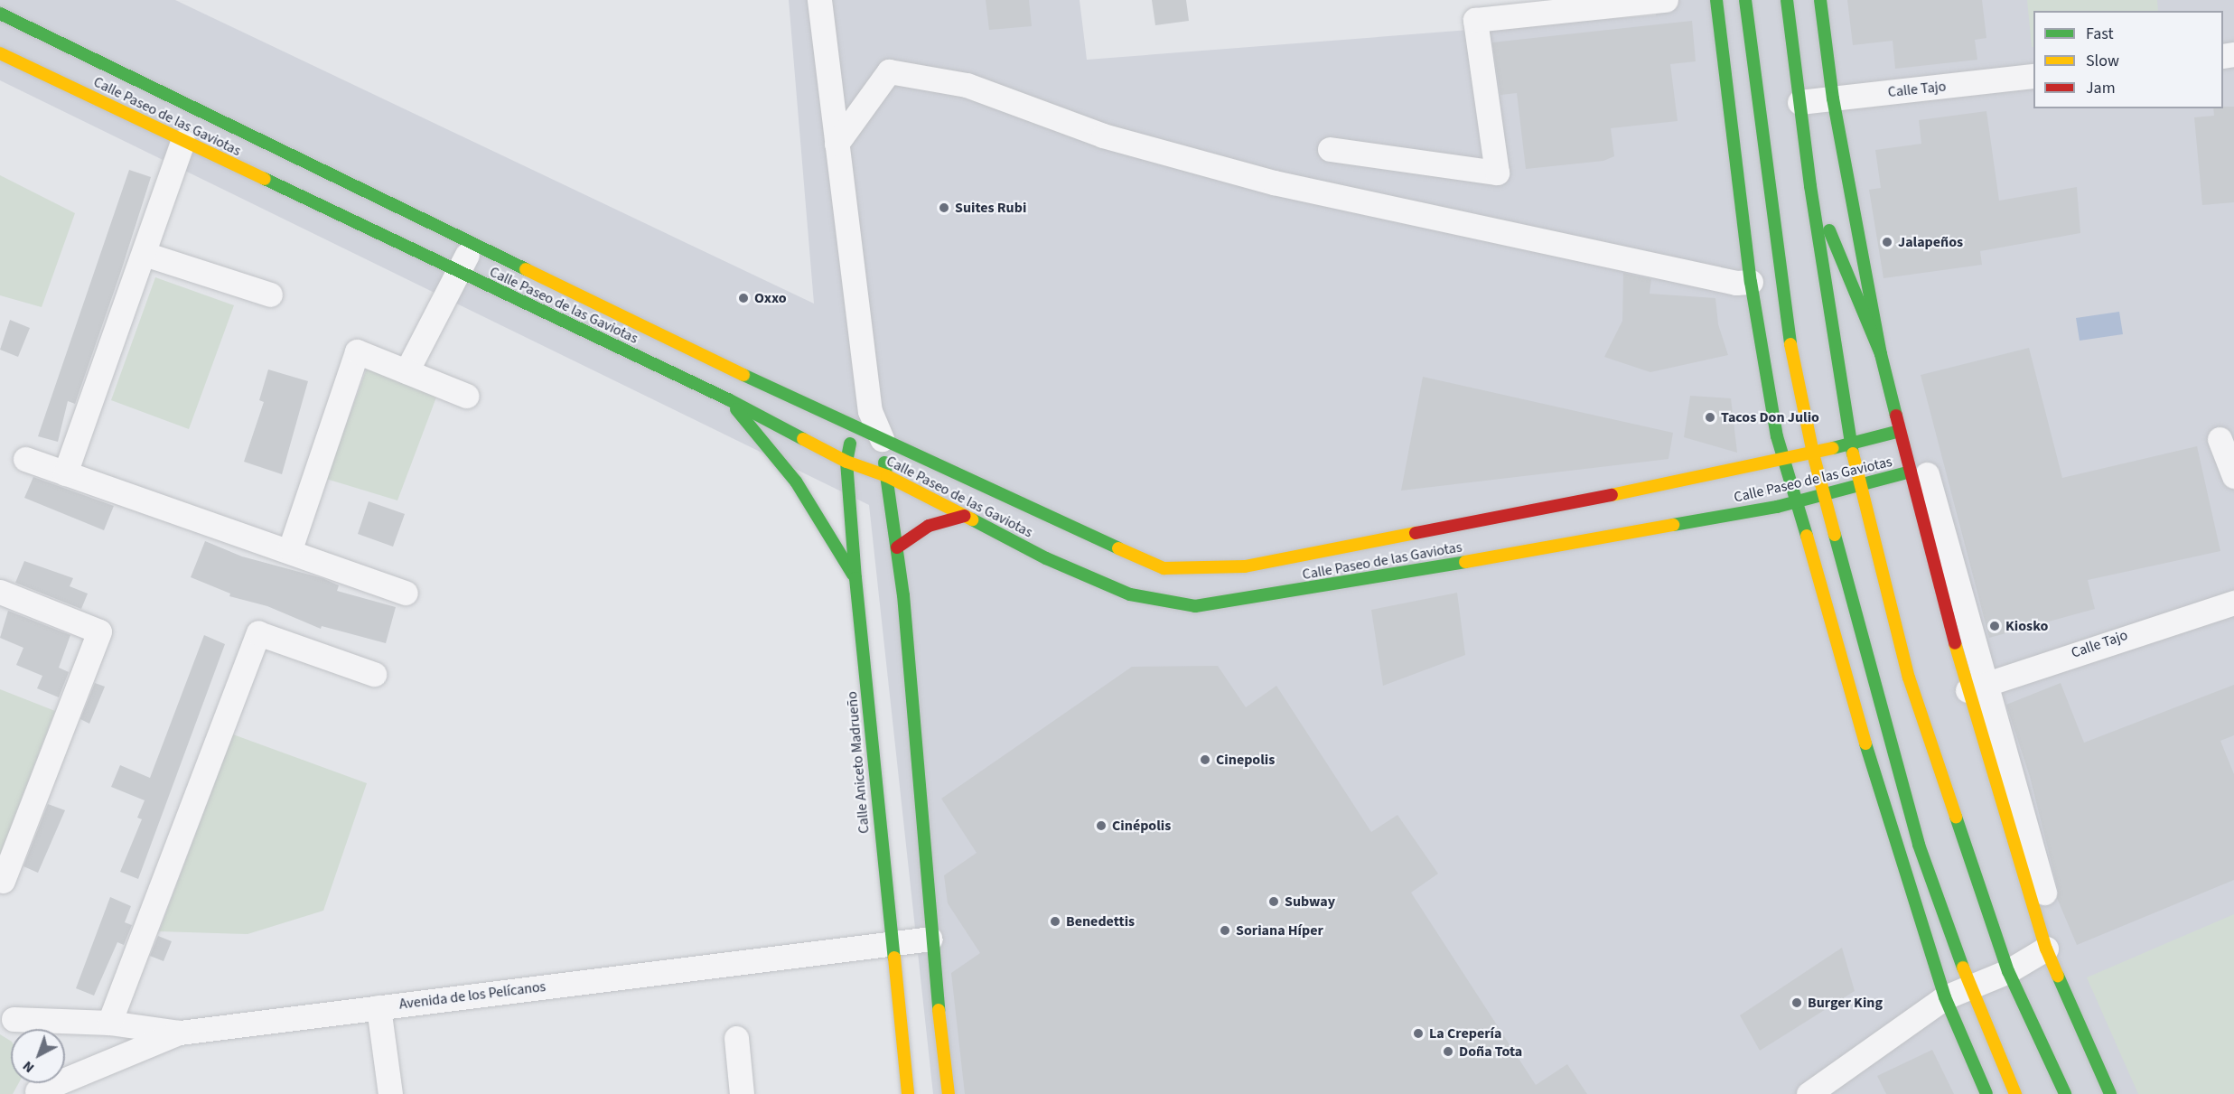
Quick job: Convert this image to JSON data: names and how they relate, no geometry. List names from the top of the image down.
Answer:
{
  "streets": {
    "main road": ["Calle Paseo de las Gaviotas", "Calle Aniceto Madrueño"],
    "street": ["Calle Tajo", "Avenida de los Pelícanos"]
  },
  "crossings": [
    ["Calle Paseo de las Gaviotas", "Calle Aniceto Madrueño"],
    ["Calle Aniceto Madrueño", "Avenida de los Pelícanos"]
  ],
  "places": [
    "Suites Rubi",
    "Jalapeños",
    "Oxxo",
    "Tacos Don Julio",
    "Kiosko",
    "Cinepolis",
    "Cinépolis",
    "Subway",
    "Benedettis",
    "Soriana Híper",
    "Burger King",
    "La Crepería",
    "Doña Tota"
  ],
  "legend": ["Fast", "Slow", "Jam"],
  "north": "bottom left"
}
